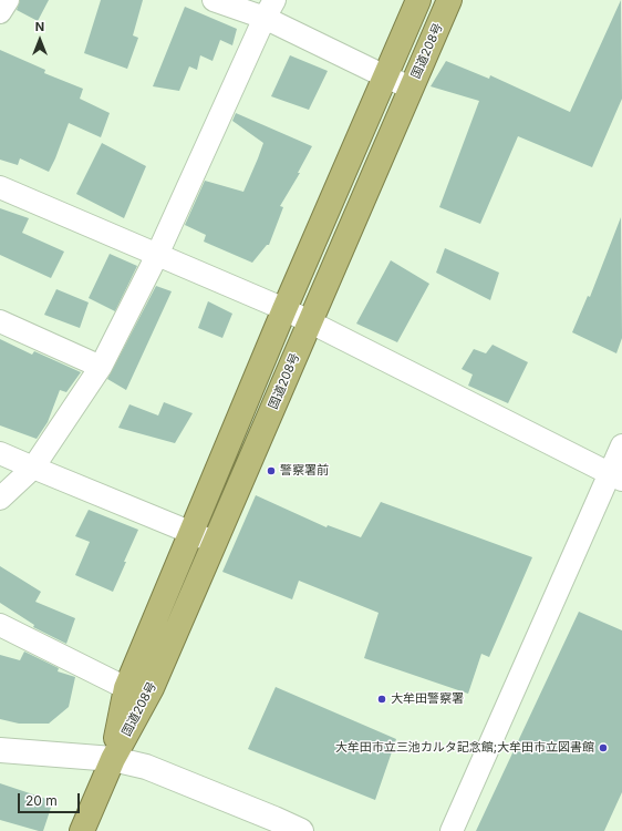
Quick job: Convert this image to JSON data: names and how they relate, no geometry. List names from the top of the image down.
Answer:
{
  "streets": {
    "highway": ["国道208号"]
  },
  "places": ["警察署前", "大牟田警察署", "大牟田市立三池カルタ記念館;大牟田市立図書館"],
  "scale_bar": "20 m",
  "north": "top"
}
